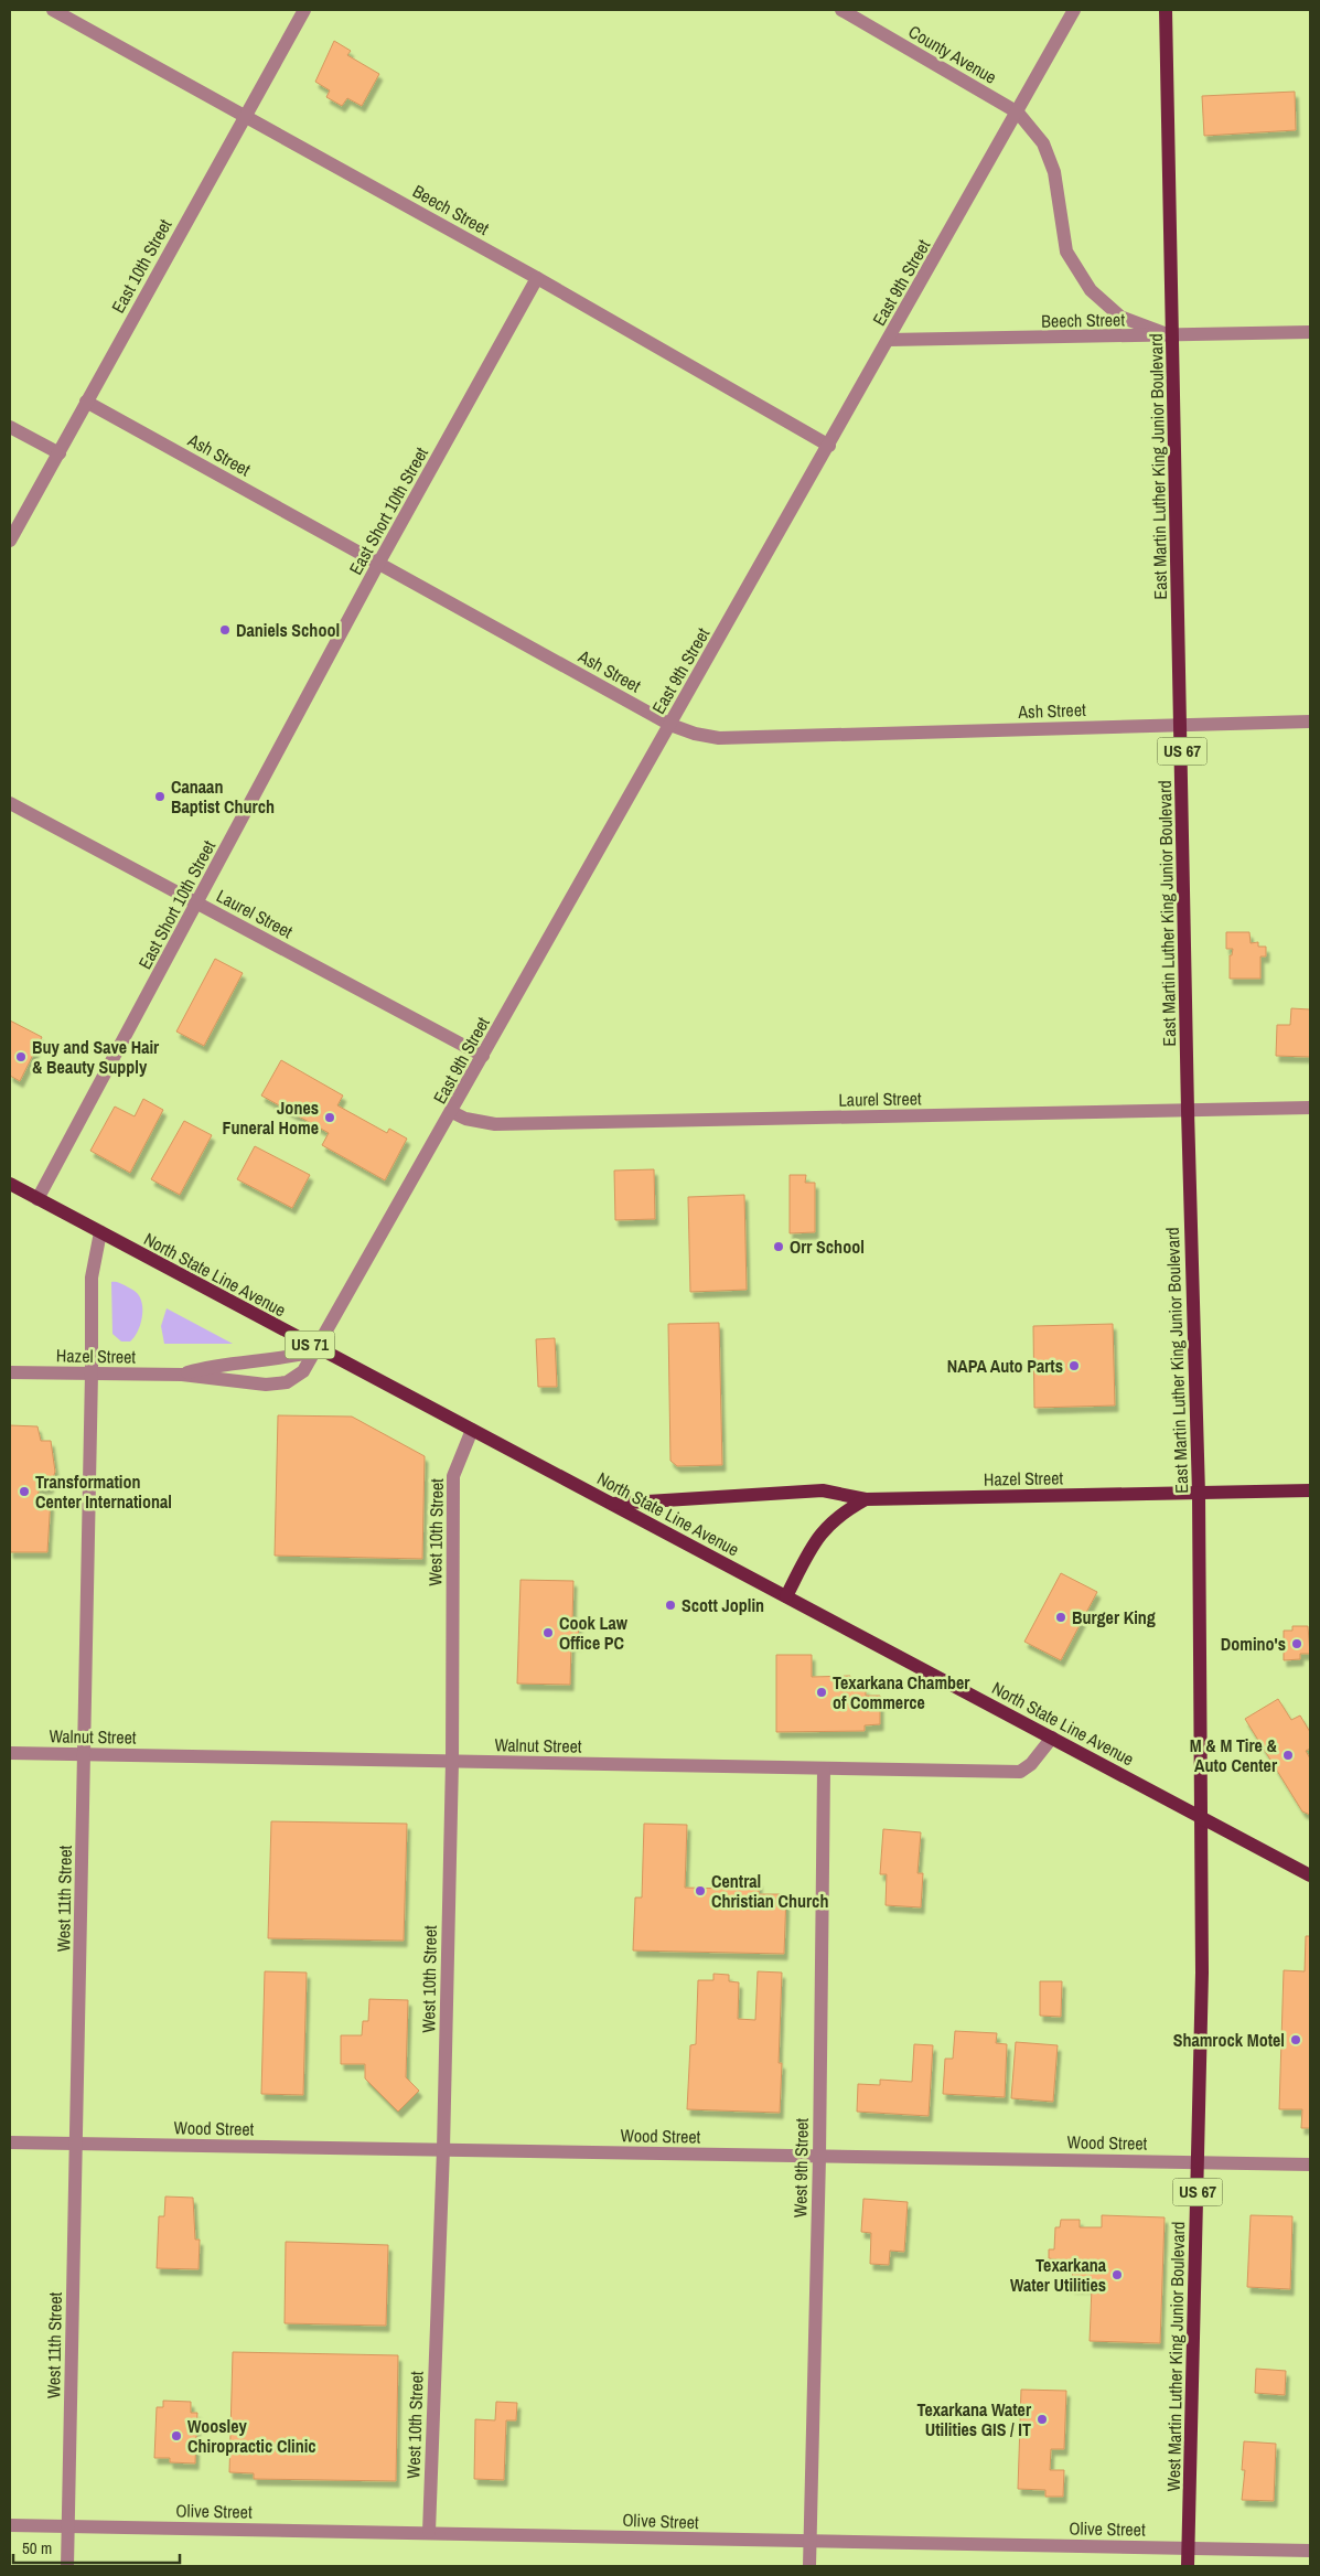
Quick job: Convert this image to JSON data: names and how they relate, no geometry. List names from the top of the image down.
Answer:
{
  "streets": {
    "main road": [
      "East Martin Luther King Junior Boulevard",
      "US 67",
      "North State Line Avenue",
      "US 71",
      "Hazel Street",
      "West Martin Luther King Junior Boulevard"
    ],
    "street": [
      "County Avenue",
      "Beech Street",
      "East 10th Street",
      "East 9th Street",
      "Ash Street",
      "East Short 10th Street",
      "Laurel Street",
      "West 10th Street",
      "Walnut Street",
      "West 11th Street",
      "Wood Street",
      "West 9th Street",
      "Olive Street"
    ]
  },
  "crossings": [
    ["County Avenue", "East 9th Street"],
    ["Beech Street", "East 10th Street"],
    ["Beech Street", "East 9th Street"],
    ["Beech Street", "East Martin Luther King Junior Boulevard"],
    ["Beech Street", "East Short 10th Street"],
    ["East 10th Street", "Ash Street"],
    ["East 9th Street", "Ash Street"],
    ["East 9th Street", "Laurel Street"],
    ["East 9th Street", "North State Line Avenue"],
    ["East 9th Street", "Hazel Street"],
    ["Ash Street", "East Martin Luther King Junior Boulevard"],
    ["Ash Street", "East Short 10th Street"],
    ["East Martin Luther King Junior Boulevard", "Laurel Street"],
    ["East Martin Luther King Junior Boulevard", "North State Line Avenue"],
    ["East Martin Luther King Junior Boulevard", "Hazel Street"],
    ["East Martin Luther King Junior Boulevard", "West Martin Luther King Junior Boulevard"],
    ["East Short 10th Street", "Laurel Street"],
    ["East Short 10th Street", "North State Line Avenue"],
    ["North State Line Avenue", "Hazel Street"],
    ["North State Line Avenue", "West 10th Street"],
    ["North State Line Avenue", "Walnut Street"],
    ["North State Line Avenue", "West 11th Street"],
    ["North State Line Avenue", "West Martin Luther King Junior Boulevard"],
    ["Hazel Street", "West 11th Street"],
    ["West 10th Street", "Walnut Street"],
    ["West 10th Street", "Wood Street"],
    ["West 10th Street", "Olive Street"],
    ["Walnut Street", "West 11th Street"],
    ["Walnut Street", "West 9th Street"],
    ["West 11th Street", "Wood Street"],
    ["West 11th Street", "Olive Street"],
    ["Wood Street", "West 9th Street"],
    ["Wood Street", "West Martin Luther King Junior Boulevard"],
    ["West 9th Street", "Olive Street"],
    ["West Martin Luther King Junior Boulevard", "Olive Street"]
  ],
  "places": [
    "Daniels School",
    "Canaan Baptist Church",
    "Buy and Save Hair & Beauty Supply",
    "Jones Funeral Home",
    "Orr School",
    "NAPA Auto Parts",
    "Transformation Center International",
    "Scott Joplin",
    "Burger King",
    "Cook Law Office PC",
    "Domino's",
    "Texarkana Chamber of Commerce",
    "M & M Tire & Auto Center",
    "Central Christian Church",
    "Shamrock Motel",
    "Texarkana Water Utilities",
    "Texarkana Water Utilities GIS / IT",
    "Woosley Chiropractic Clinic"
  ],
  "scale_bar": "50 m"
}
